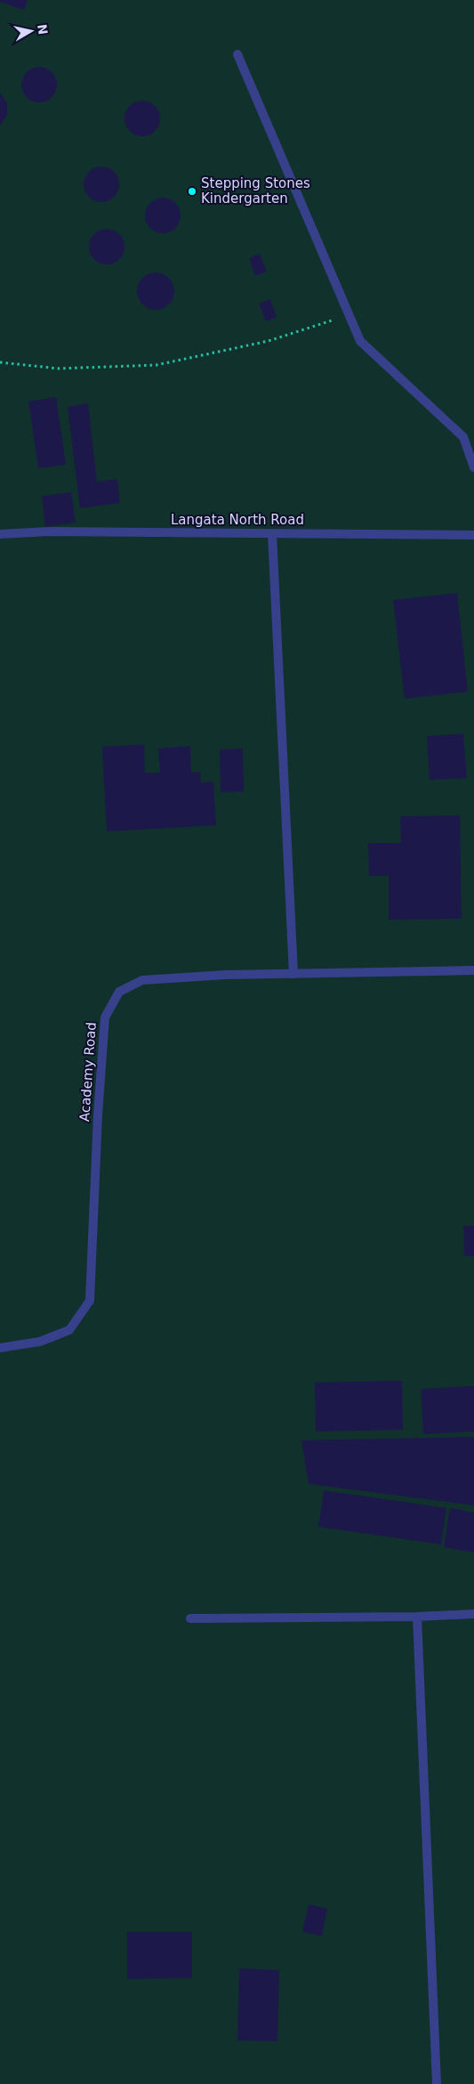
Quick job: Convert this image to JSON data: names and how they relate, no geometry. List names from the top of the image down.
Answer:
{
  "streets": {
    "street": ["Langata North Road", "Academy Road"]
  },
  "places": ["Stepping Stones Kindergarten"],
  "north": "right"
}
